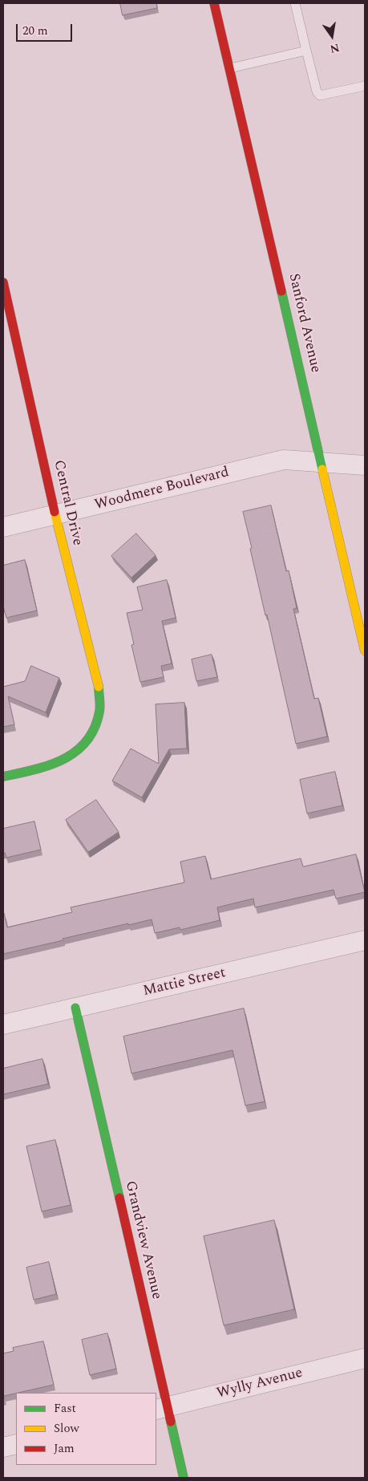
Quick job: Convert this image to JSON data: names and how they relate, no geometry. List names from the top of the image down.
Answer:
{
  "streets": {
    "street": [
      "Sanford Avenue",
      "Woodmere Boulevard",
      "Central Drive",
      "Mattie Street",
      "Grandview Avenue",
      "Wylly Avenue"
    ]
  },
  "crossings": [
    ["Sanford Avenue", "Woodmere Boulevard"],
    ["Woodmere Boulevard", "Central Drive"],
    ["Mattie Street", "Grandview Avenue"],
    ["Grandview Avenue", "Wylly Avenue"]
  ],
  "legend": ["Fast", "Slow", "Jam"],
  "scale_bar": "20 m",
  "north": "bottom"
}
